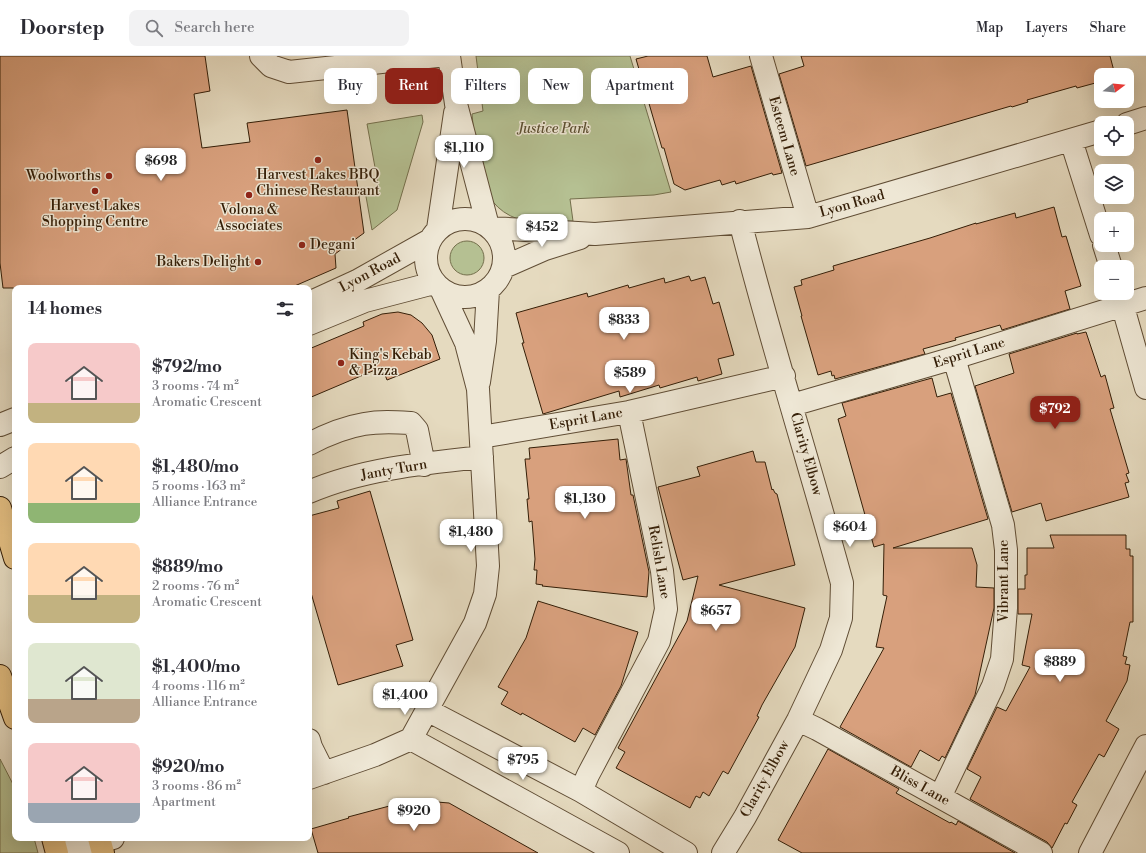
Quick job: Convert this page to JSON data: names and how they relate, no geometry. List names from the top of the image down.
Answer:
{
  "streets": {
    "street": [
      "Esteem Lane",
      "Lyon Road",
      "Esprit Lane",
      "Clarity Elbow",
      "Janty Turn",
      "Relish Lane",
      "Vibrant Lane",
      "Bliss Lane"
    ]
  },
  "crossings": [
    ["Esteem Lane", "Lyon Road"],
    ["Lyon Road", "Clarity Elbow"],
    ["Esprit Lane", "Clarity Elbow"],
    ["Esprit Lane", "Janty Turn"],
    ["Esprit Lane", "Relish Lane"],
    ["Esprit Lane", "Vibrant Lane"],
    ["Clarity Elbow", "Bliss Lane"],
    ["Vibrant Lane", "Bliss Lane"]
  ],
  "parks": ["Justice Park"],
  "places": [
    "Harvest Lakes BBQ Chinese Restaurant",
    "Woolworths",
    "Harvest Lakes Shopping Centre",
    "Volona & Associates",
    "Degani",
    "Bakers Delight",
    "King's Kebab & Pizza"
  ],
  "north": "right",
  "page": {
    "header": "Doorstep",
    "search": "Search here",
    "nav": ["Map", "Layers", "Share"],
    "map_buttons": ["+", "−"],
    "chip": [
      "Buy",
      "Rent",
      "Filters",
      "New",
      "Apartment"
    ],
    "price": [
      "$1,110",
      "$698",
      "$452",
      "$833",
      "$589",
      "$792",
      "$1,130",
      "$604",
      "$1,480",
      "$657",
      "$889",
      "$1,400",
      "$795",
      "$920"
    ],
    "heading": "14 homes",
    "list": [
      {
        "name": "$792/mo",
        "note": "3 rooms · 74 m² · Aromatic Crescent"
      },
      {
        "name": "$1,480/mo",
        "note": "5 rooms · 163 m² · Alliance Entrance"
      },
      {
        "name": "$889/mo",
        "note": "2 rooms · 76 m² · Aromatic Crescent"
      },
      {
        "name": "$1,400/mo",
        "note": "4 rooms · 116 m² · Alliance Entrance"
      },
      {
        "name": "$920/mo",
        "note": "3 rooms · 86 m² · Apartment"
      }
    ]
  }
}
